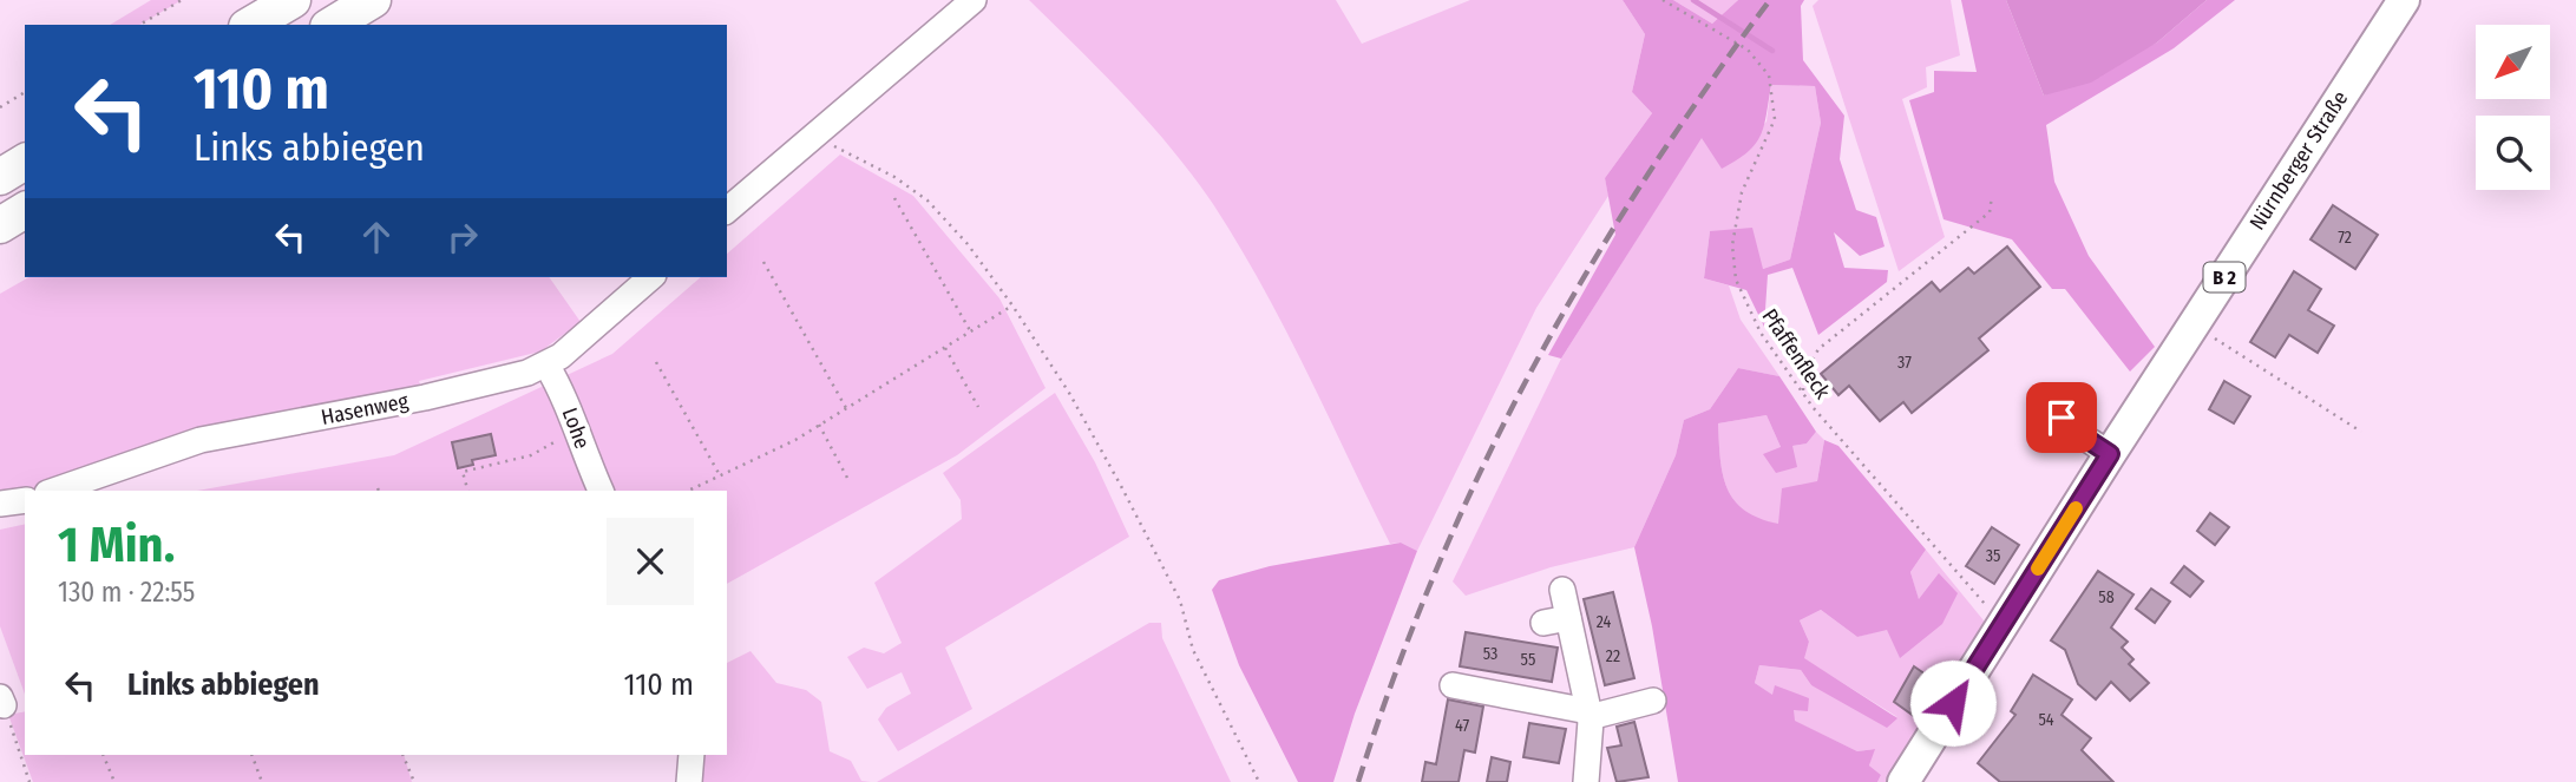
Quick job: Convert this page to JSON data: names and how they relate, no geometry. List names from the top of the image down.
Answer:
{
  "streets": {
    "main road": ["Nürnberger Straße", "B 2"],
    "street": ["Hasenweg", "Lohe"],
    "path": ["Pfaffenfleck"]
  },
  "crossings": [
    ["Nürnberger Straße", "Pfaffenfleck"],
    ["Hasenweg", "Lohe"]
  ],
  "house_numbers": [
    "72",
    "37",
    "35",
    "58",
    "24",
    "53",
    "22",
    "55",
    "54",
    "47"
  ],
  "north": "bottom left",
  "page": {
    "turn": ["110 m", "Links abbiegen"],
    "heading": ["1 Min.", "130 m · 22:55"],
    "list": [
      {
        "name": "Links abbiegen",
        "value": "110 m"
      }
    ]
  }
}
